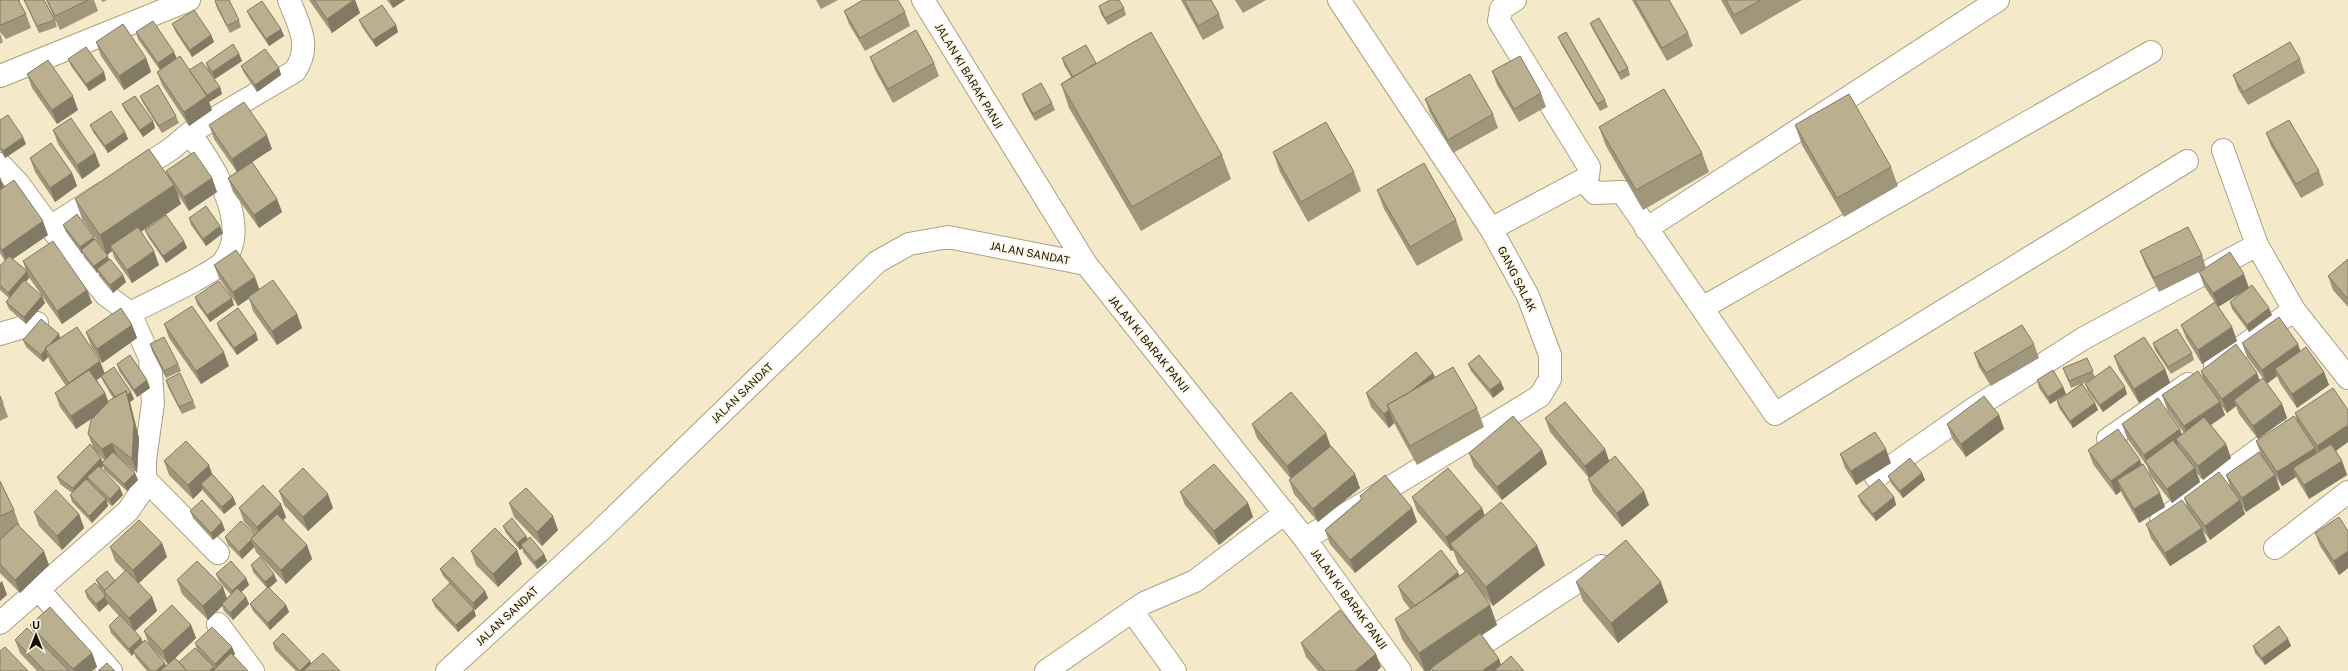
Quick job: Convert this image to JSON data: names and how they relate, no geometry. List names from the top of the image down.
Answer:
{
  "streets": {
    "street": ["JALAN KI BARAK PANJI", "JALAN SANDAT", "GANG SALAK"]
  },
  "crossings": [
    ["JALAN KI BARAK PANJI", "JALAN SANDAT"],
    ["JALAN KI BARAK PANJI", "GANG SALAK"]
  ],
  "north": "top"
}
